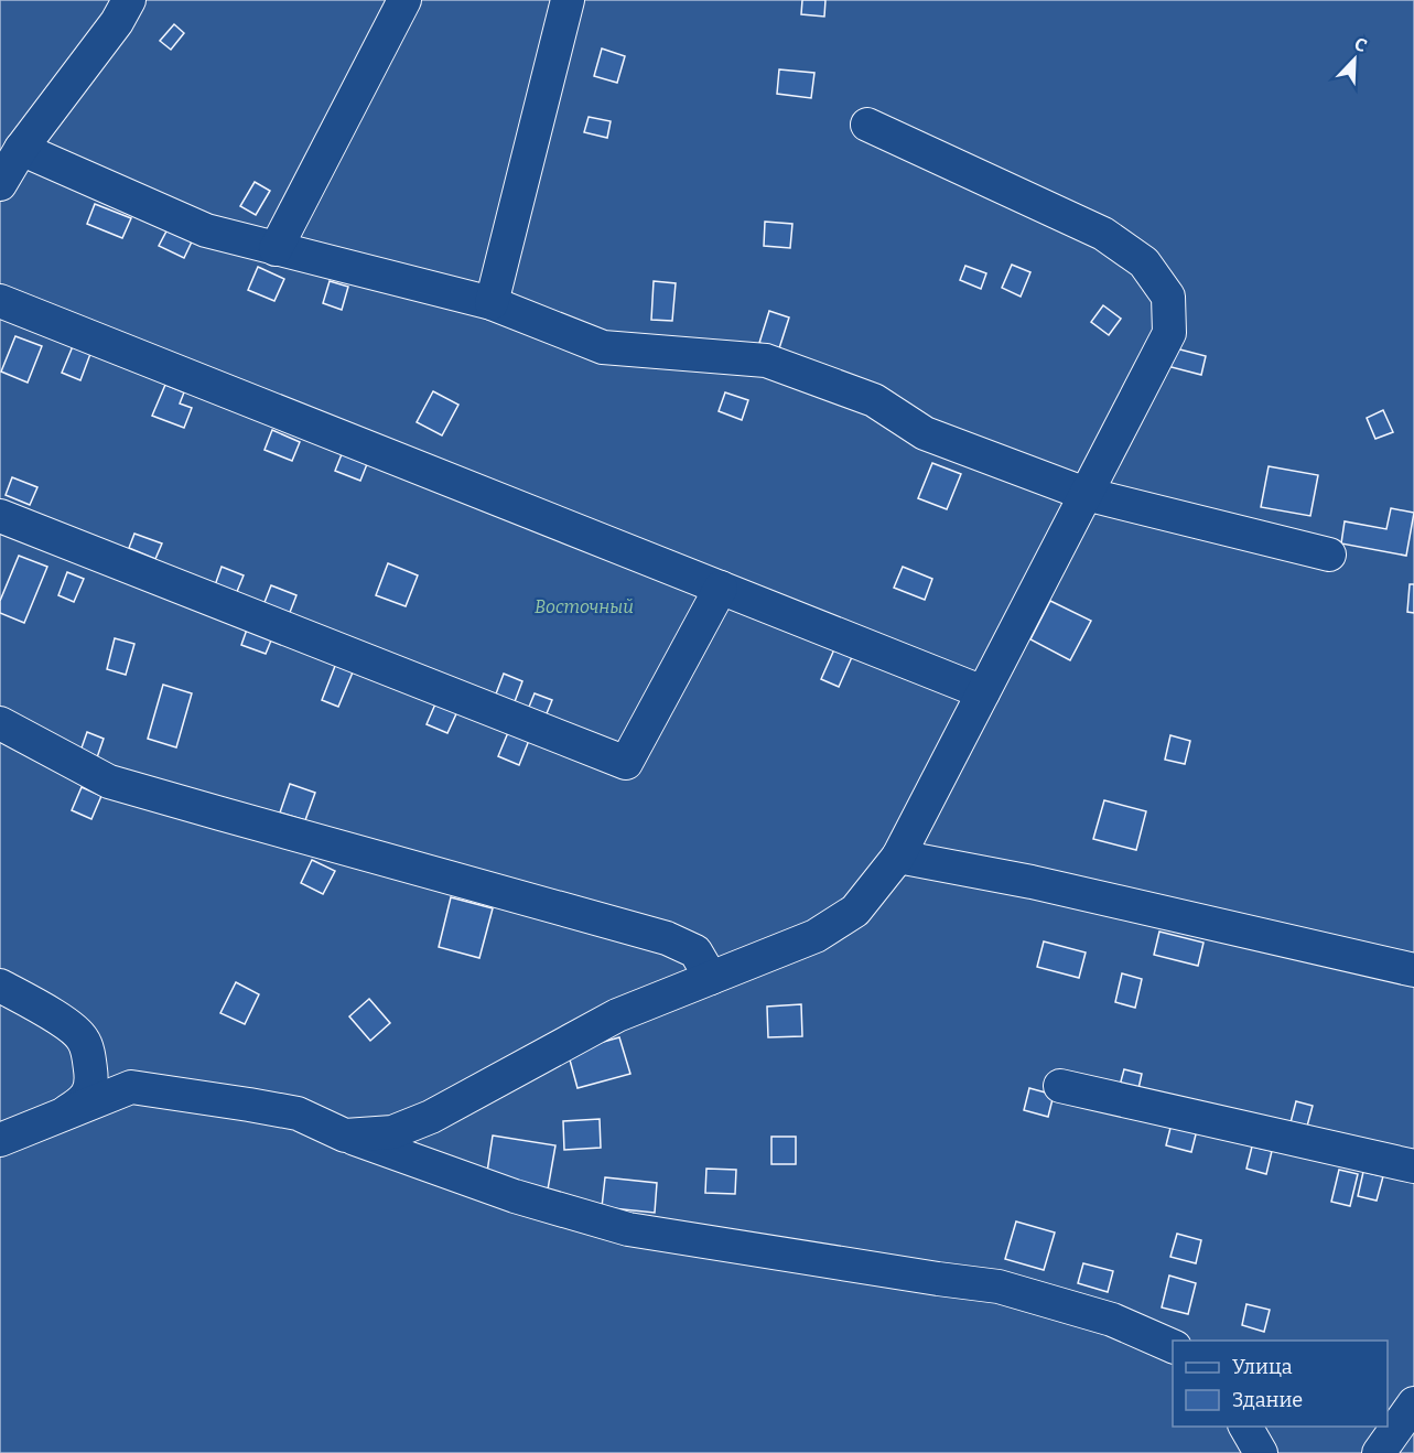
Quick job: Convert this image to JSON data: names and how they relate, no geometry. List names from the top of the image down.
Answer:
{
  "parks": ["Восточный"],
  "legend": ["Улица", "Здание"],
  "north": "top right"
}
